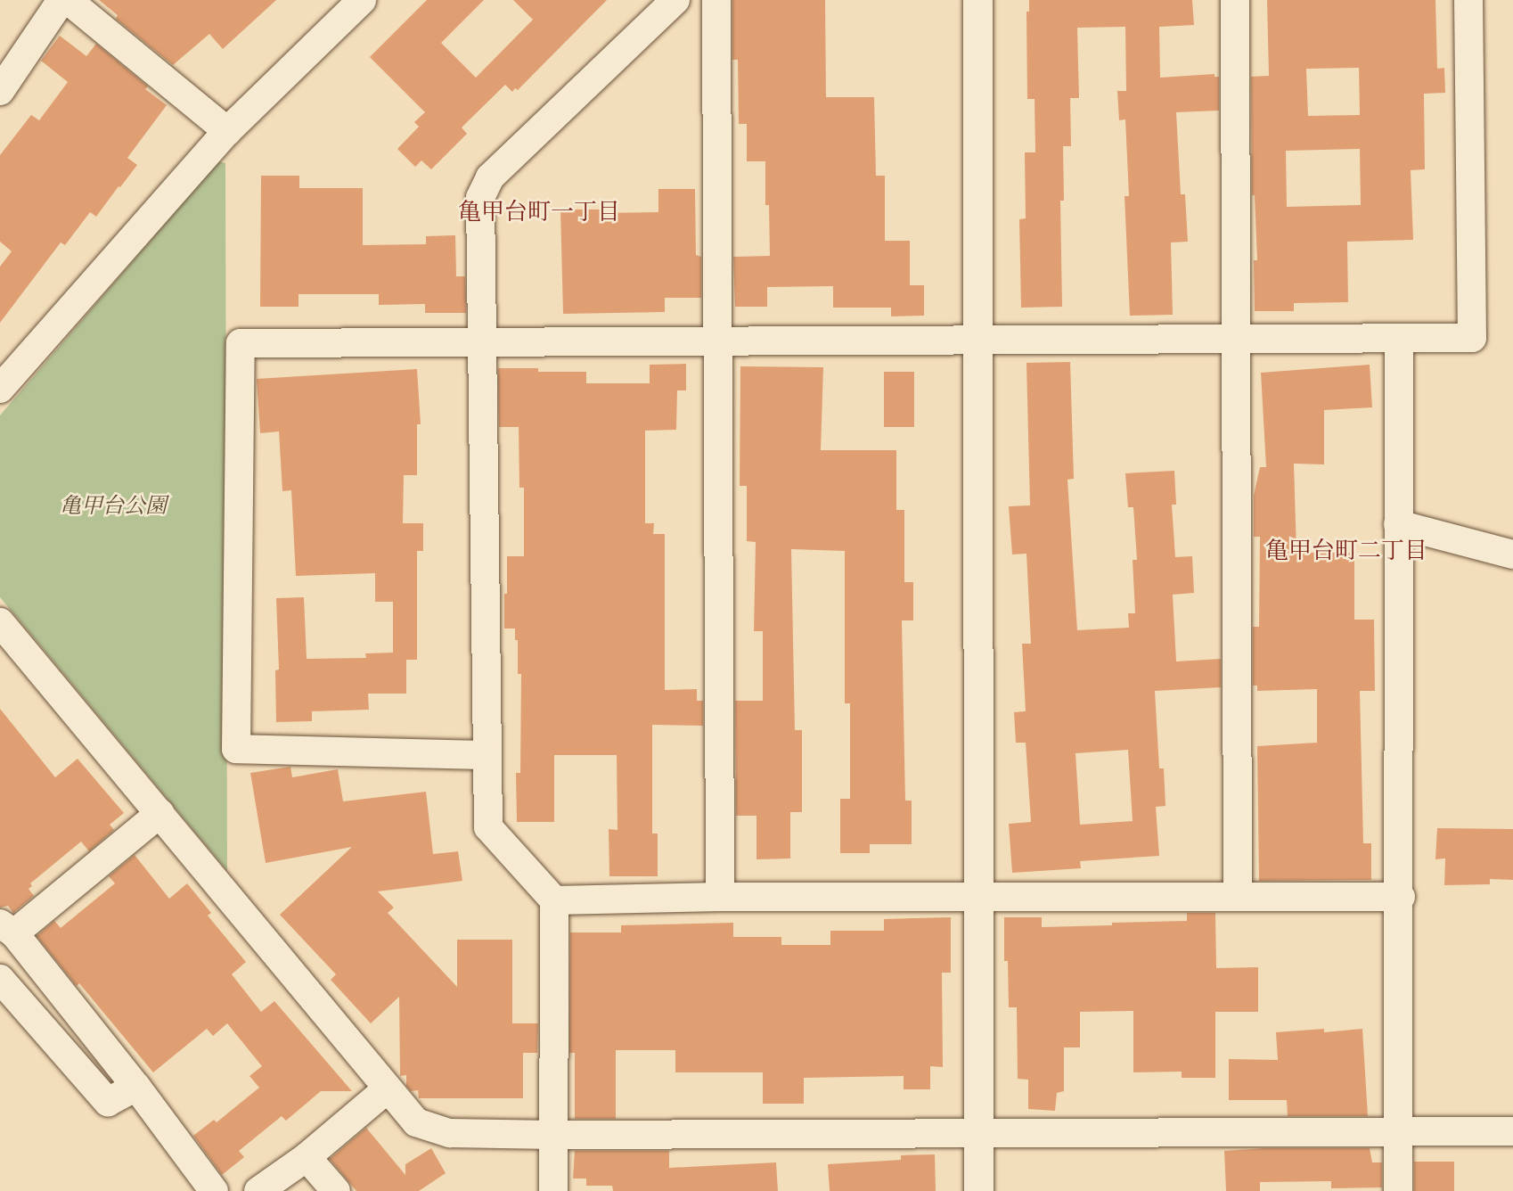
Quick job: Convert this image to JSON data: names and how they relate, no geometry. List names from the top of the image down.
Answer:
{
  "districts": ["亀甲台町一丁目", "亀甲台町二丁目"],
  "parks": ["亀甲台公園"]
}
